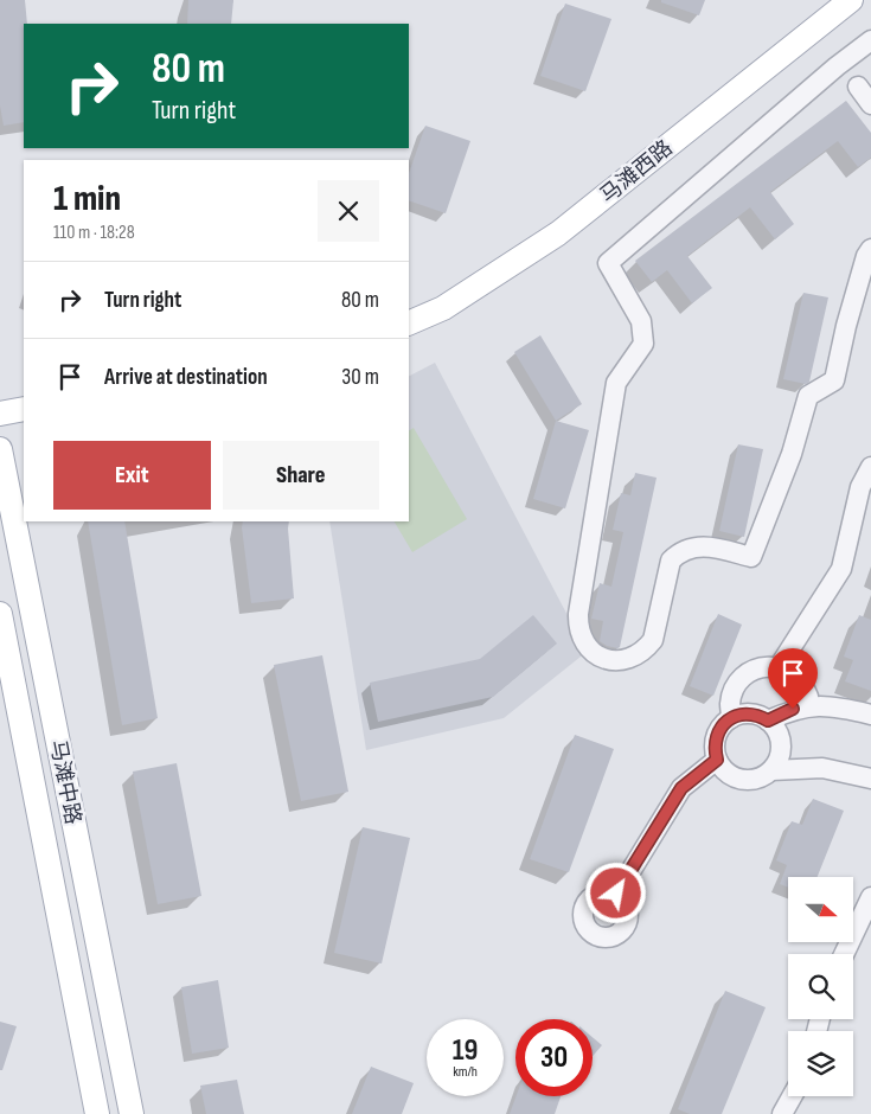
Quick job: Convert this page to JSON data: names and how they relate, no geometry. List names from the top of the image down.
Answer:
{
  "streets": {
    "main road": ["马滩西路", "马滩中路"]
  },
  "north": "right",
  "page": {
    "turn": ["80 m", "Turn right"],
    "heading": ["1 min", "110 m · 18:28"],
    "list": [
      {
        "name": "Turn right",
        "value": "80 m"
      },
      {
        "name": "Arrive at destination",
        "value": "30 m"
      }
    ],
    "buttons": ["Exit", "Share"],
    "speed": "19 km/h",
    "limit": "30"
  }
}
